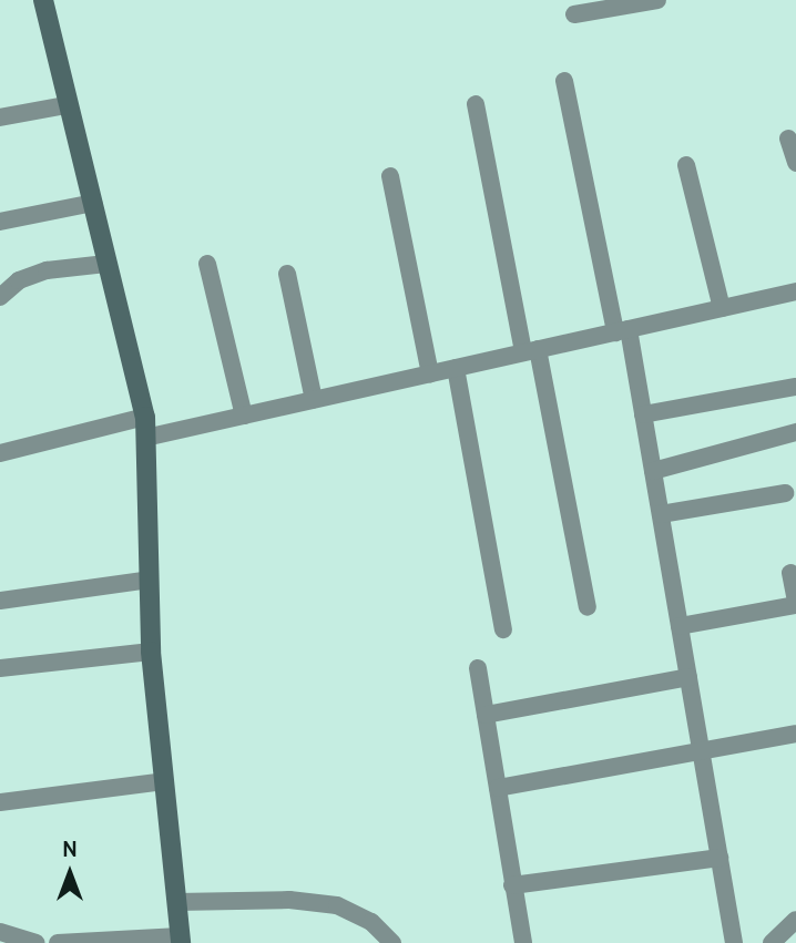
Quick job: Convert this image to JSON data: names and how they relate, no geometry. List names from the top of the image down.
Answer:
{
  "north": "top"
}
